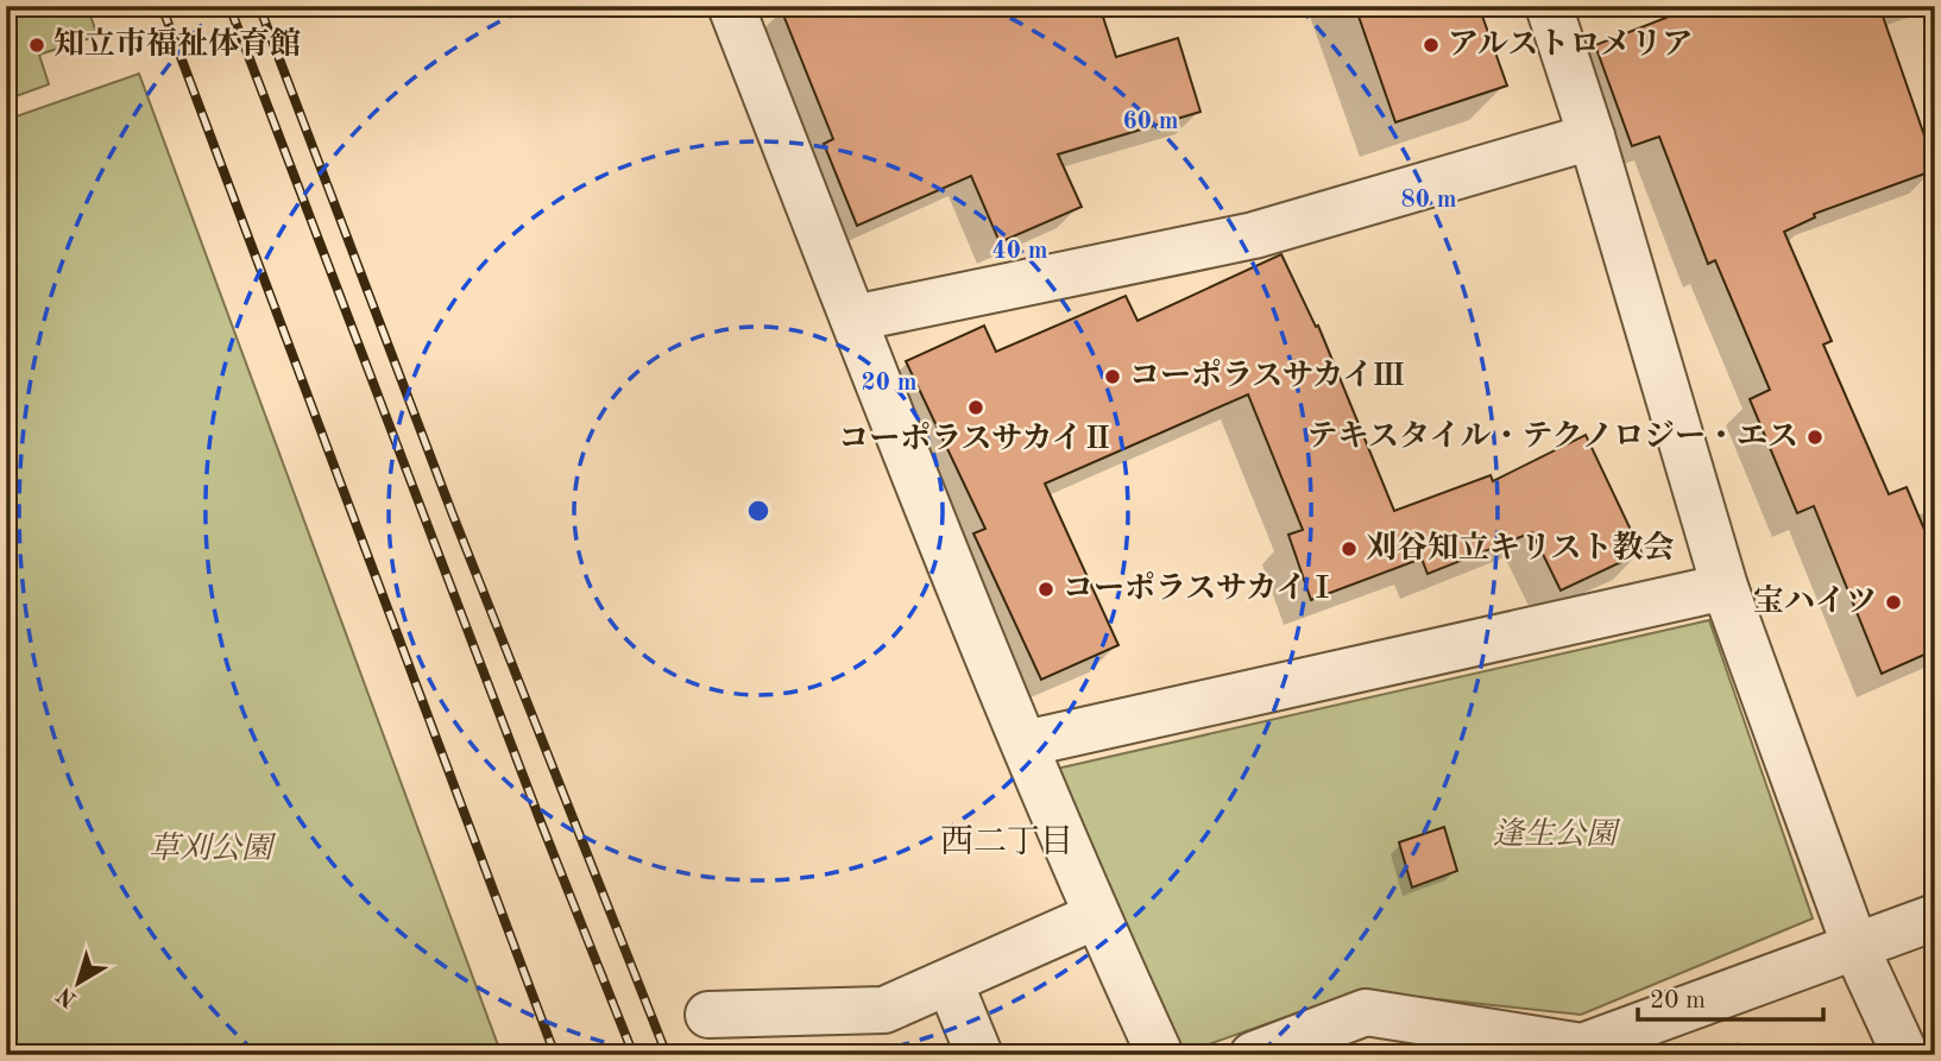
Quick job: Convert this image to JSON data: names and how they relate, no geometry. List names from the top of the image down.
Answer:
{
  "districts": ["西二丁目"],
  "parks": ["逢生公園", "草刈公園"],
  "places": [
    "知立市福祉体育館",
    "アルストロメリア",
    "コーポラスサカイⅢ",
    "コーポラスサカイⅡ",
    "テキスタイル・テクノロジー・エス",
    "刈谷知立キリスト教会",
    "コーポラスサカイⅠ",
    "宝ハイツ"
  ],
  "scale_bar": "20 m",
  "north": "bottom left",
  "rings": [
    "60 m",
    "80 m",
    "40 m",
    "20 m"
  ]
}
